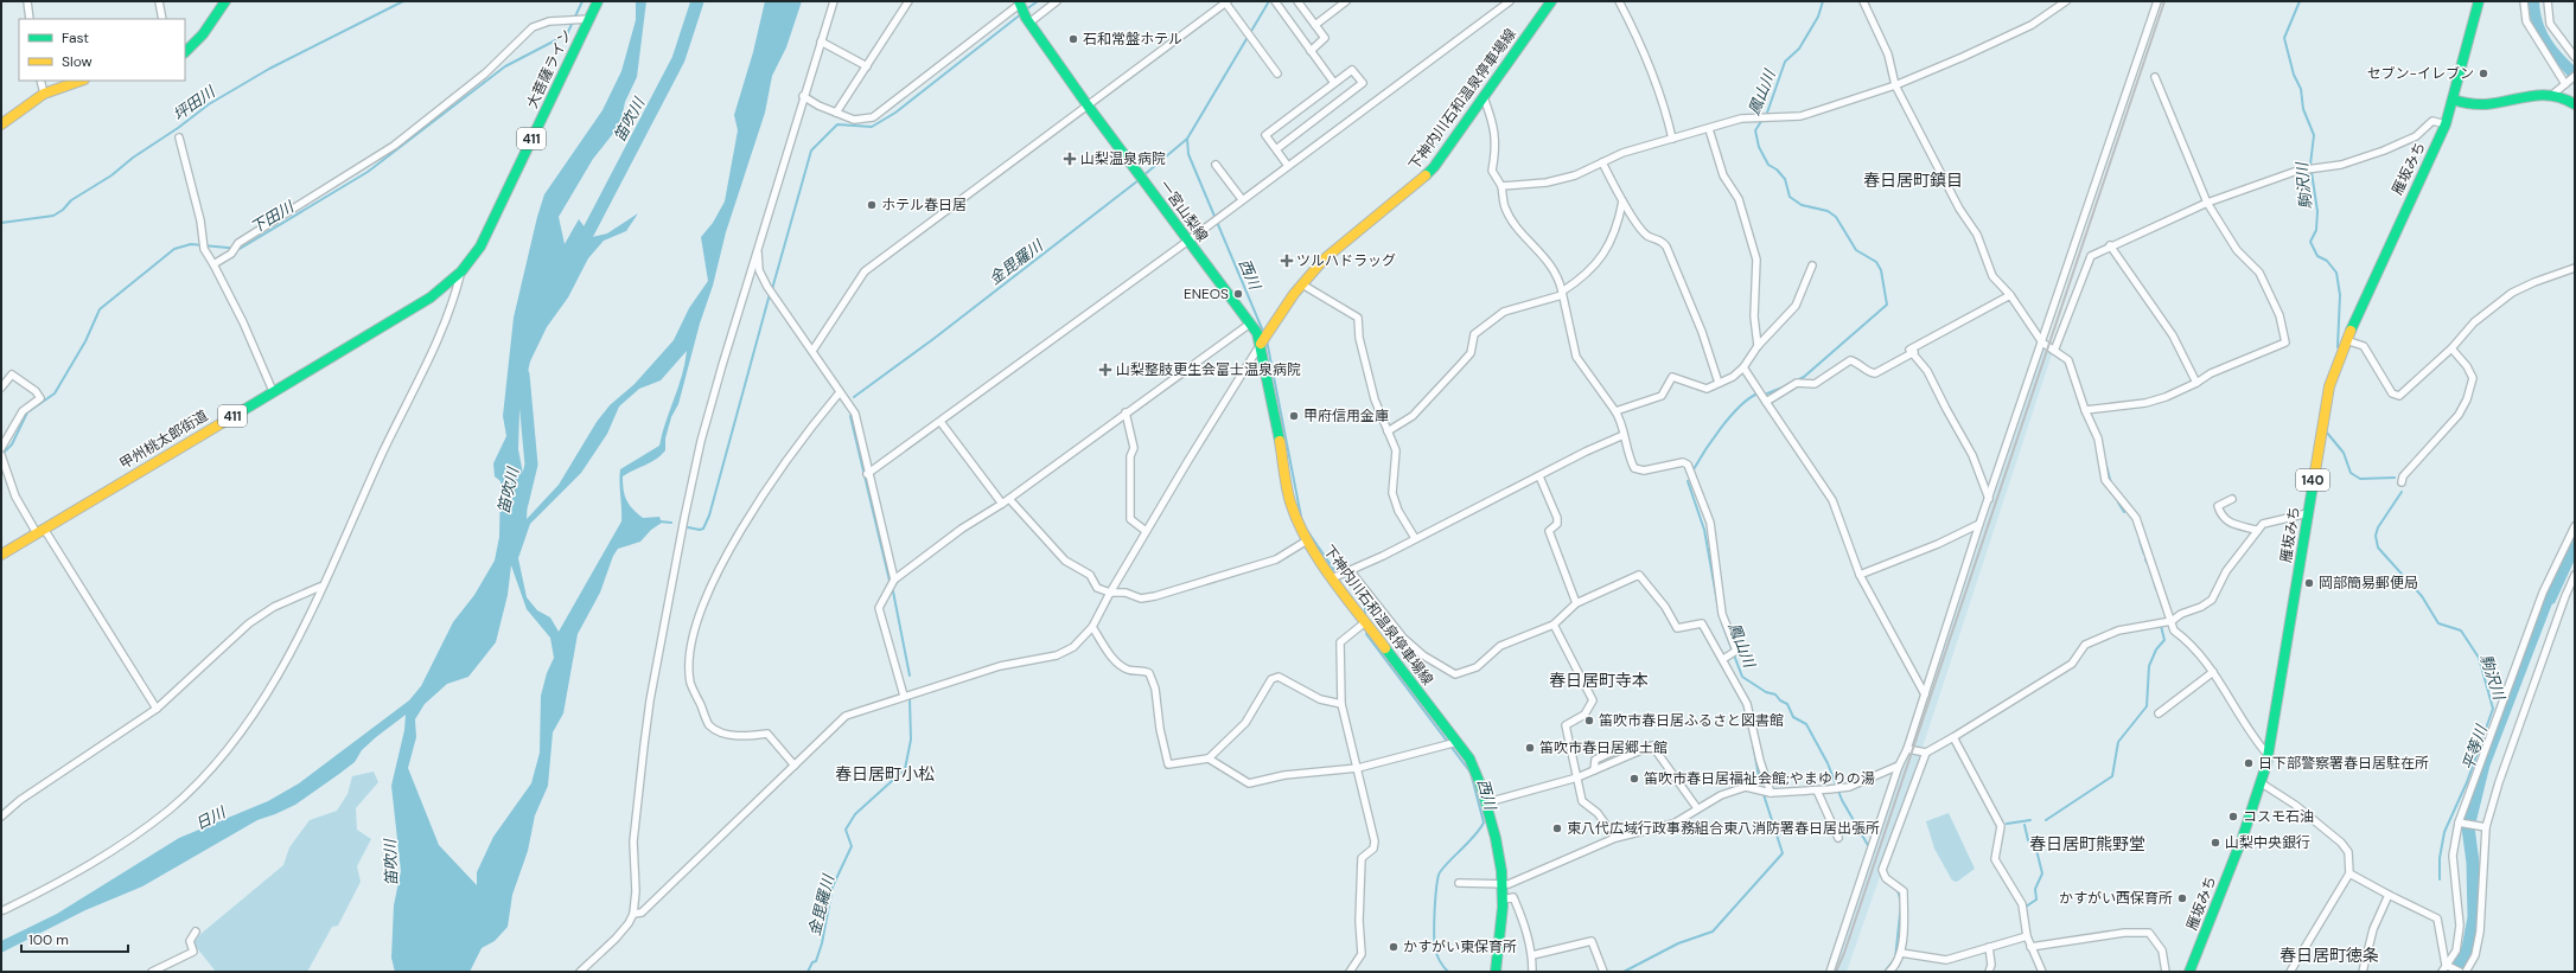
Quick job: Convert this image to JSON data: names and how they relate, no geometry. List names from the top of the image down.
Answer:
{
  "streets": {
    "main road": [
      "大菩薩ライン",
      "下神内川石和温泉停車場線",
      "411",
      "雁坂みち",
      "一宮山梨線",
      "甲州桃太郎街道",
      "140"
    ]
  },
  "crossings": [
    ["大菩薩ライン", "甲州桃太郎街道"],
    ["下神内川石和温泉停車場線", "一宮山梨線"]
  ],
  "districts": [
    "春日居町鎮目",
    "春日居町寺本",
    "春日居町小松",
    "春日居町熊野堂",
    "春日居町徳条"
  ],
  "water": [
    "鳳山川",
    "坪田川",
    "笛吹川",
    "駒沢川",
    "下田川",
    "金毘羅川",
    "西川",
    "平等川",
    "日川"
  ],
  "places": {
    "other": [
      "石和常盤ホテル",
      "セブン-イレブン",
      "ホテル春日居",
      "ENEOS",
      "甲府信用金庫",
      "岡部簡易郵便局",
      "笛吹市春日居ふるさと図書館",
      "笛吹市春日居郷土館",
      "日下部警察署春日居駐在所",
      "笛吹市春日居福祉会館;やまゆりの湯",
      "コスモ石油",
      "東八代広域行政事務組合東八消防署春日居出張所",
      "山梨中央銀行",
      "かすがい西保育所",
      "かすがい東保育所"
    ],
    "health": ["山梨温泉病院", "ツルハドラッグ", "山梨整肢更生会富士温泉病院"]
  },
  "legend": ["Fast", "Slow"],
  "scale_bar": "100 m"
}
